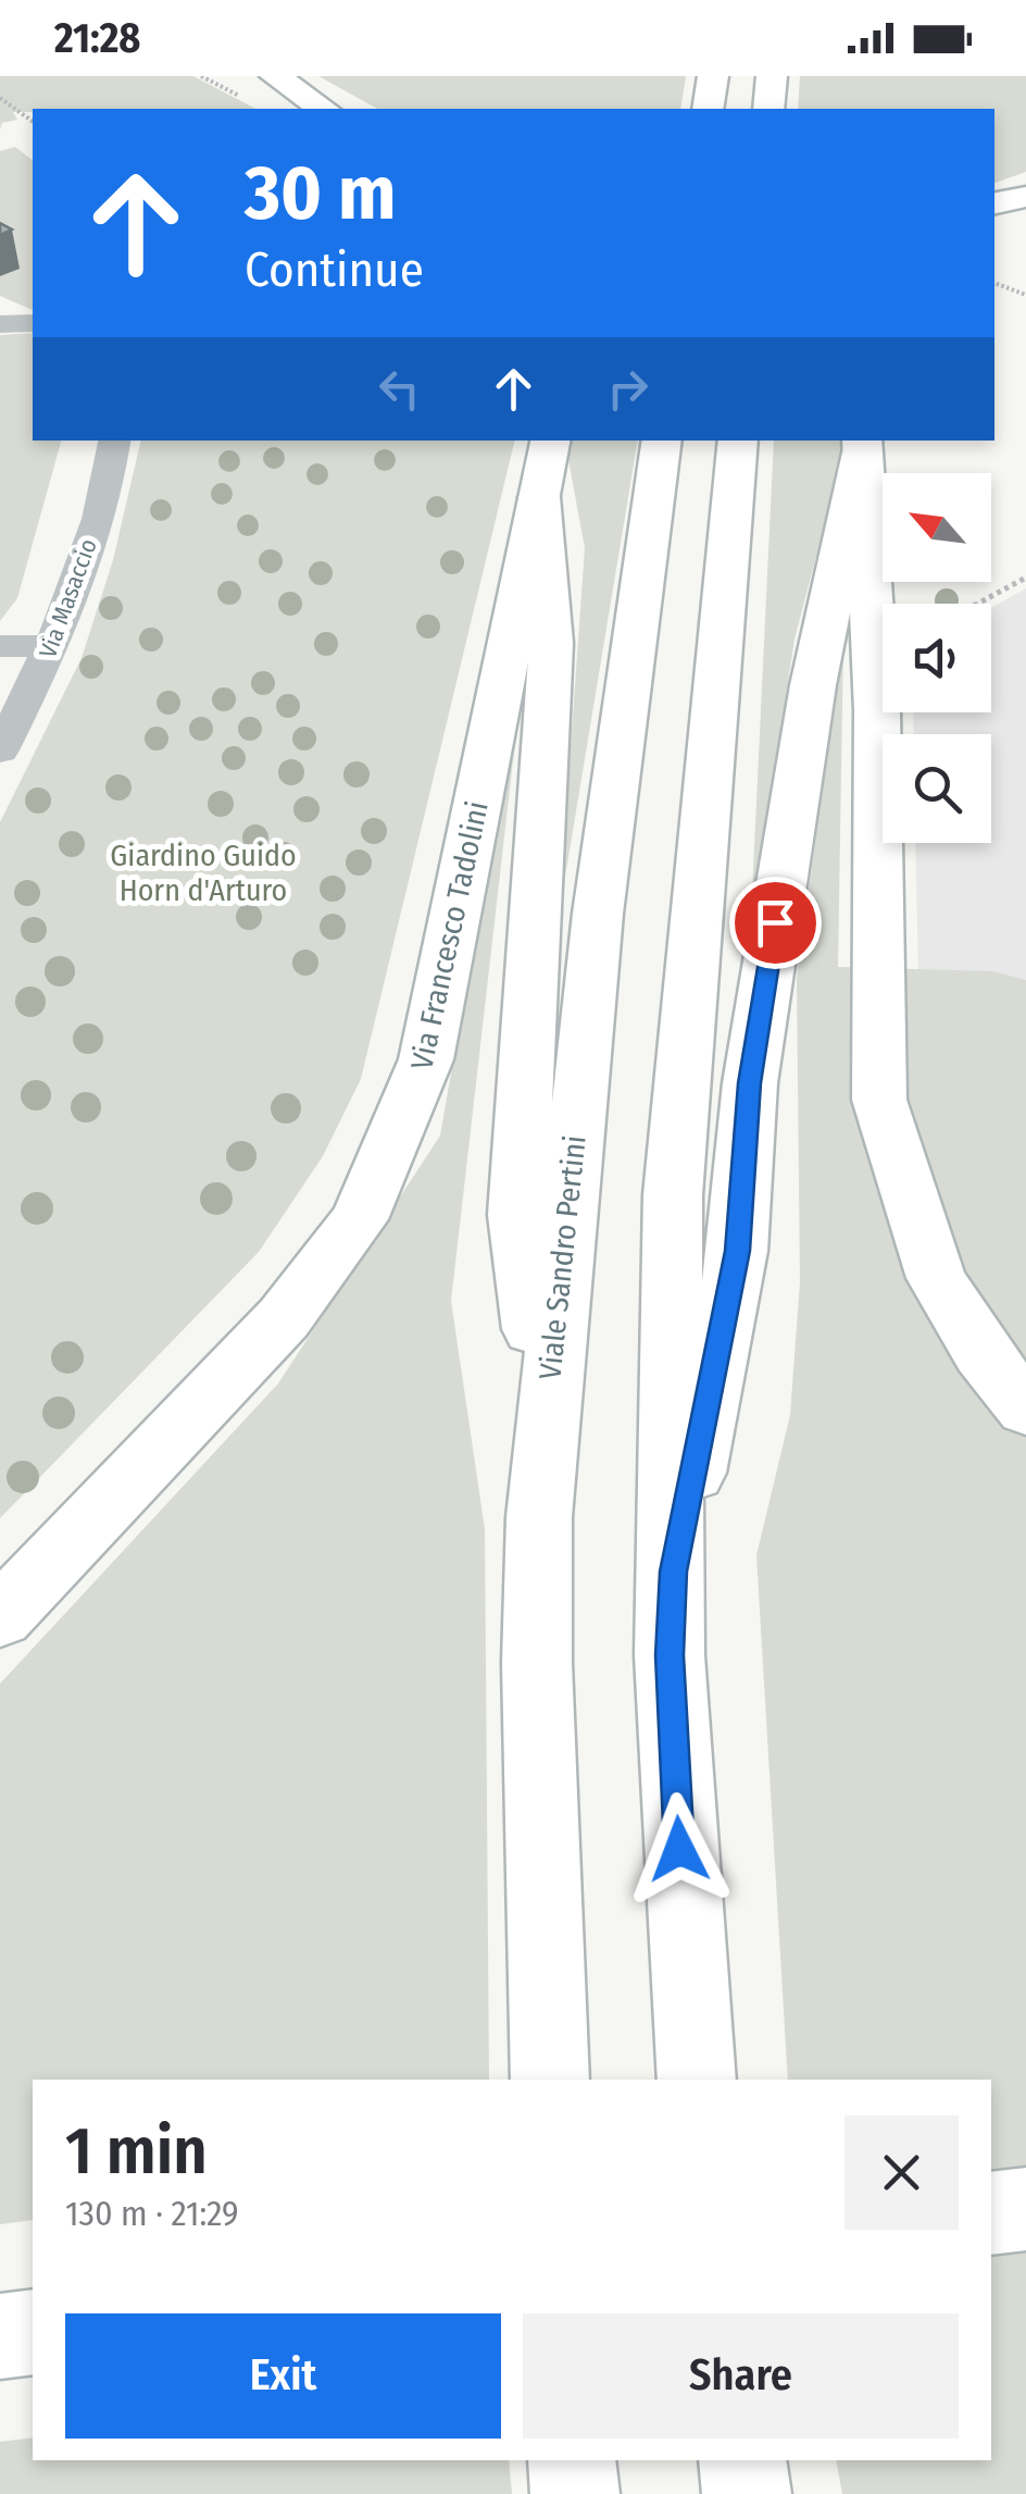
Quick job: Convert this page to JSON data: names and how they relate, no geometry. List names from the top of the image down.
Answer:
{
  "streets": {
    "main road": ["Via Francesco Tadolini", "Viale Sandro Pertini"],
    "street": ["Via Masaccio"]
  },
  "parks": ["Giardino Guido Horn d'Arturo"],
  "north": "top left",
  "page": {
    "status": "21:28",
    "turn": ["30 m", "Continue"],
    "heading": ["1 min", "130 m · 21:29"],
    "buttons": ["Exit", "Share"]
  }
}
